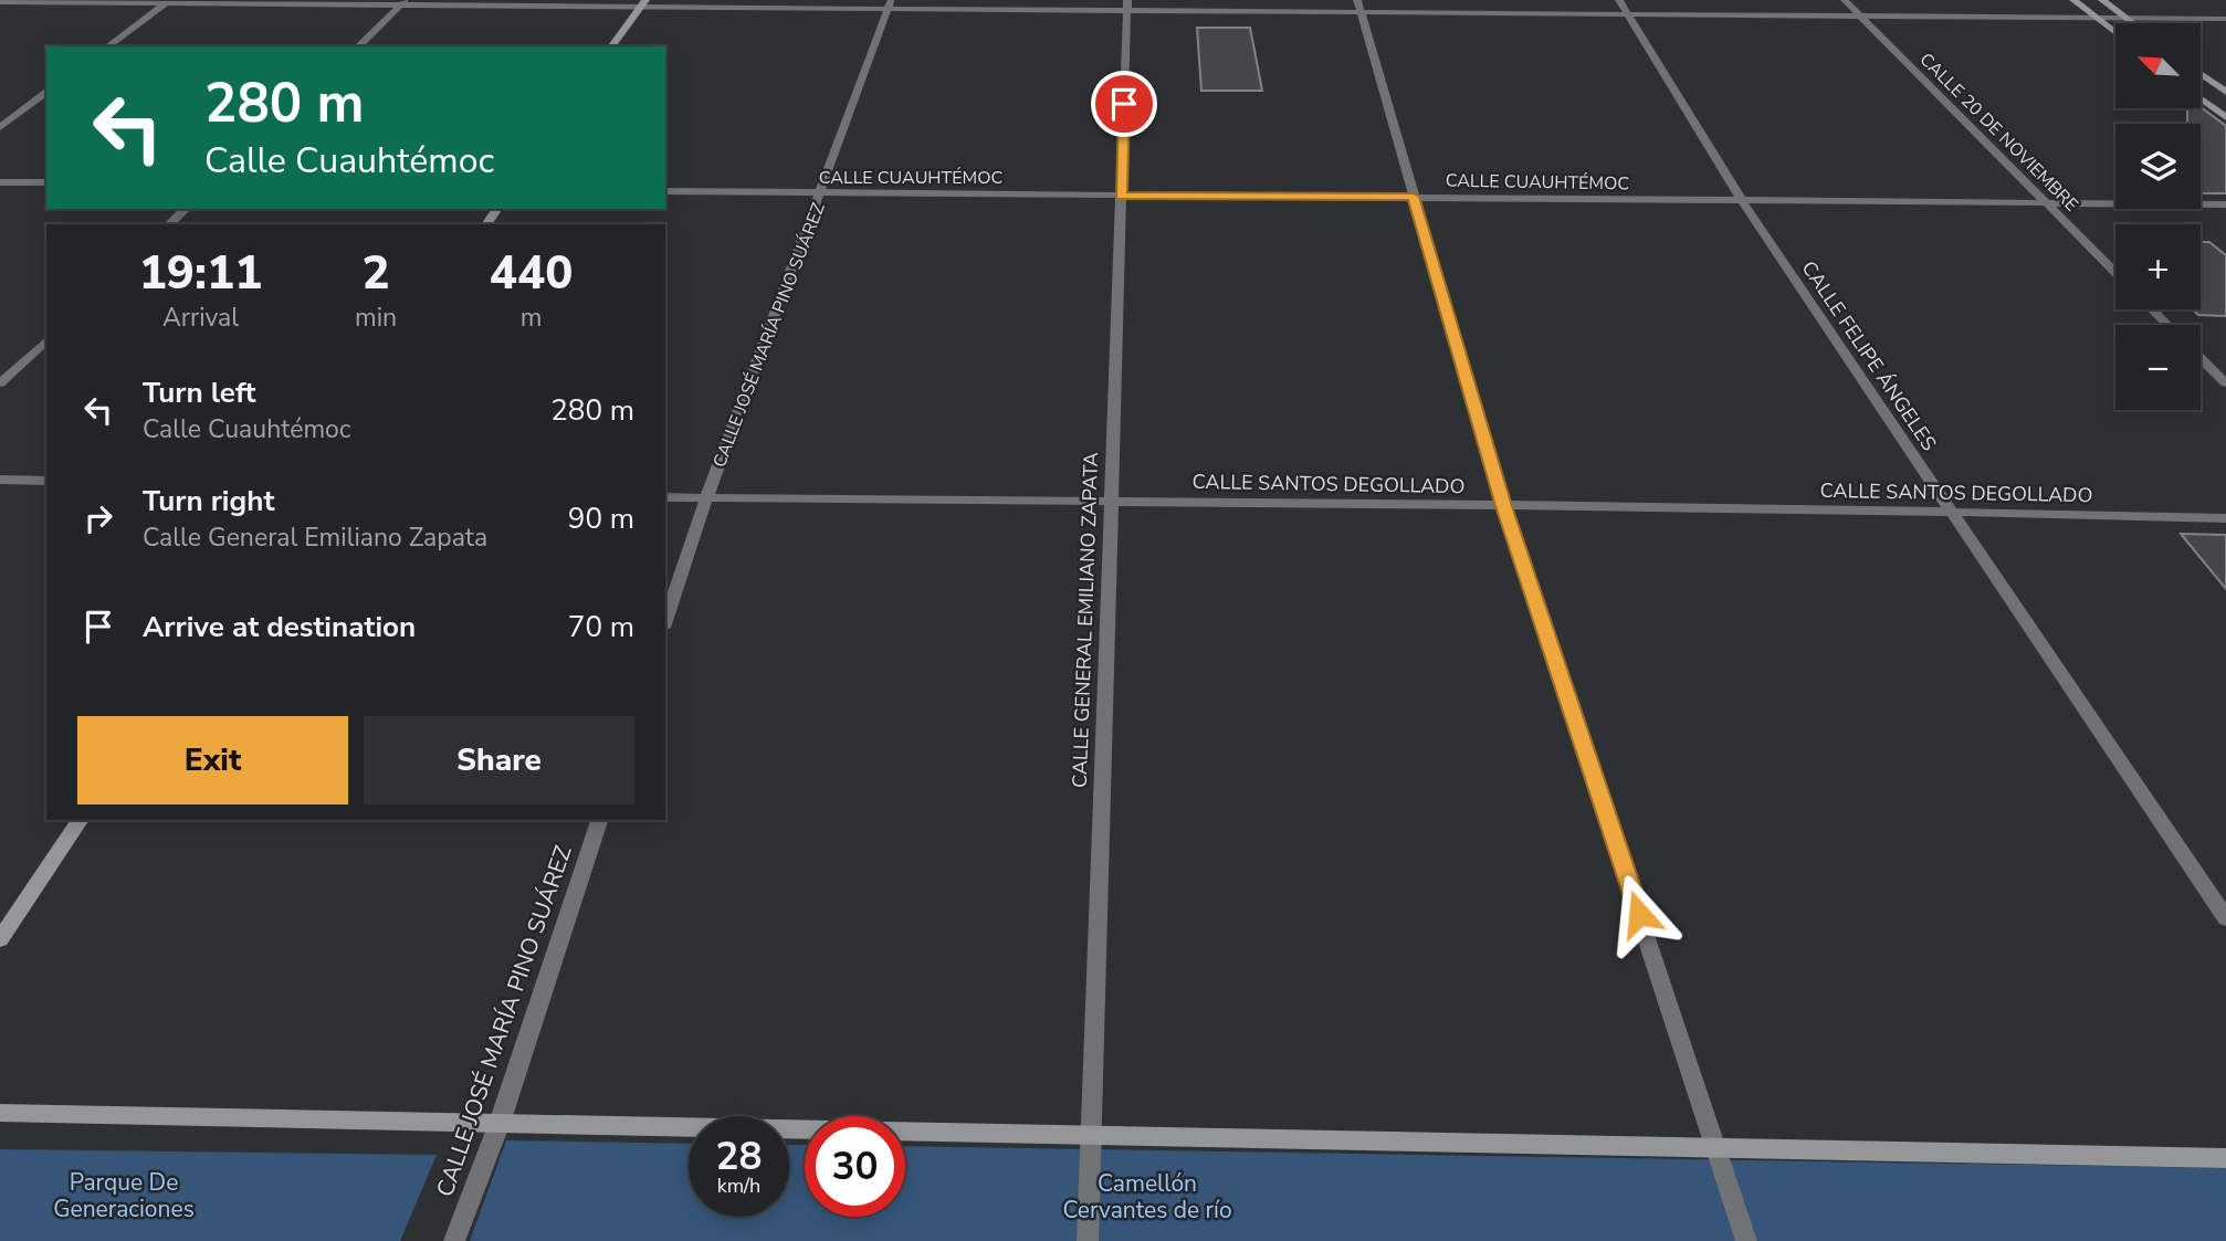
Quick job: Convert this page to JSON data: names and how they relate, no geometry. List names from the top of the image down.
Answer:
{
  "streets": {
    "street": [
      "CALLE 20 DE NOVIEMBRE",
      "CALLE CUAUHTÉMOC",
      "CALLE JOSÉ MARÍA PINO SUÁREZ",
      "CALLE FELIPE ÁNGELES",
      "CALLE SANTOS DEGOLLADO",
      "CALLE GENERAL EMILIANO ZAPATA"
    ]
  },
  "crossings": [
    ["CALLE 20 DE NOVIEMBRE", "CALLE CUAUHTÉMOC"],
    ["CALLE CUAUHTÉMOC", "CALLE JOSÉ MARÍA PINO SUÁREZ"],
    ["CALLE CUAUHTÉMOC", "CALLE FELIPE ÁNGELES"],
    ["CALLE CUAUHTÉMOC", "CALLE GENERAL EMILIANO ZAPATA"],
    ["CALLE JOSÉ MARÍA PINO SUÁREZ", "CALLE SANTOS DEGOLLADO"],
    ["CALLE FELIPE ÁNGELES", "CALLE SANTOS DEGOLLADO"],
    ["CALLE SANTOS DEGOLLADO", "CALLE GENERAL EMILIANO ZAPATA"]
  ],
  "parks": ["Parque De Generaciones", "Camellón Cervantes de río"],
  "north": "top left",
  "page": {
    "map_buttons": ["+", "−"],
    "turn": ["280 m", "Calle Cuauhtémoc"],
    "eta": [
      "19:11",
      "Arrival",
      "2",
      "min",
      "440",
      "m"
    ],
    "list": [
      {
        "name": "Turn left",
        "note": "Calle Cuauhtémoc",
        "value": "280 m"
      },
      {
        "name": "Turn right",
        "note": "Calle General Emiliano Zapata",
        "value": "90 m"
      },
      {
        "name": "Arrive at destination",
        "value": "70 m"
      }
    ],
    "buttons": ["Exit", "Share"],
    "speed": "28 km/h",
    "limit": "30"
  }
}
